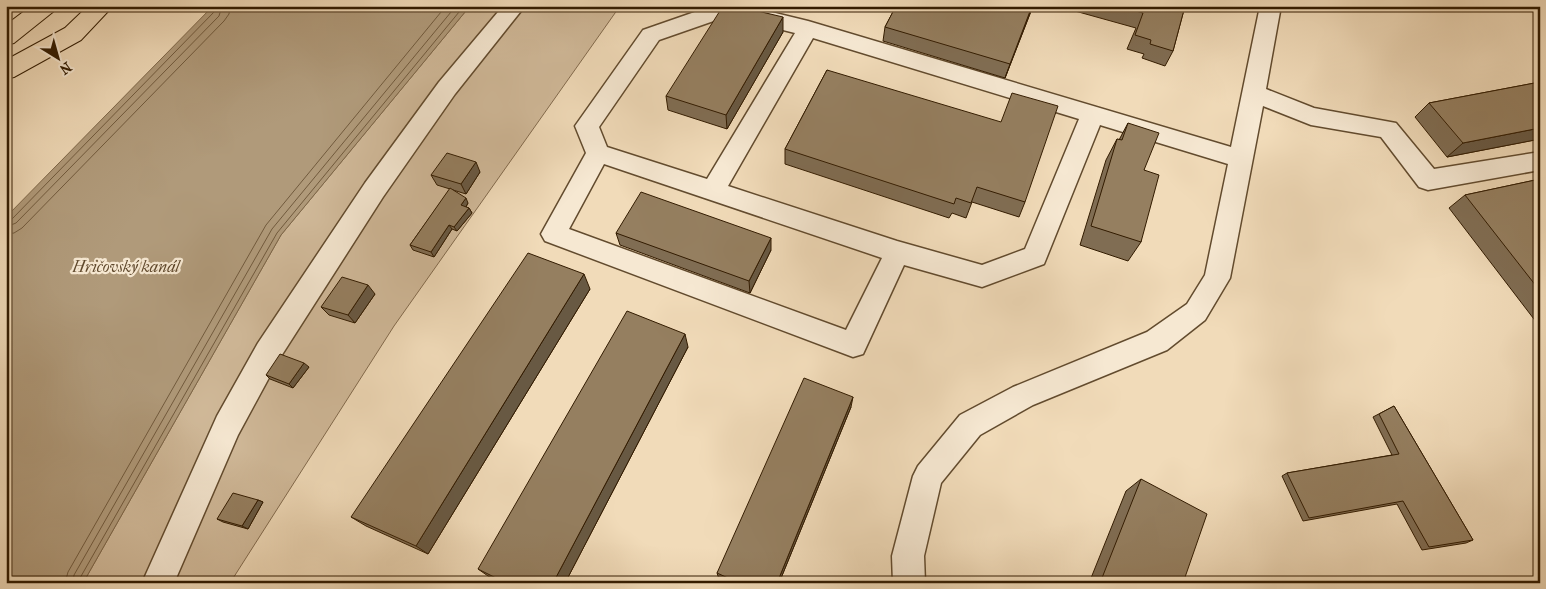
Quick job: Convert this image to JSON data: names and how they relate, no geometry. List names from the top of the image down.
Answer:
{
  "water": ["Hričovský kanál"],
  "north": "bottom right"
}
